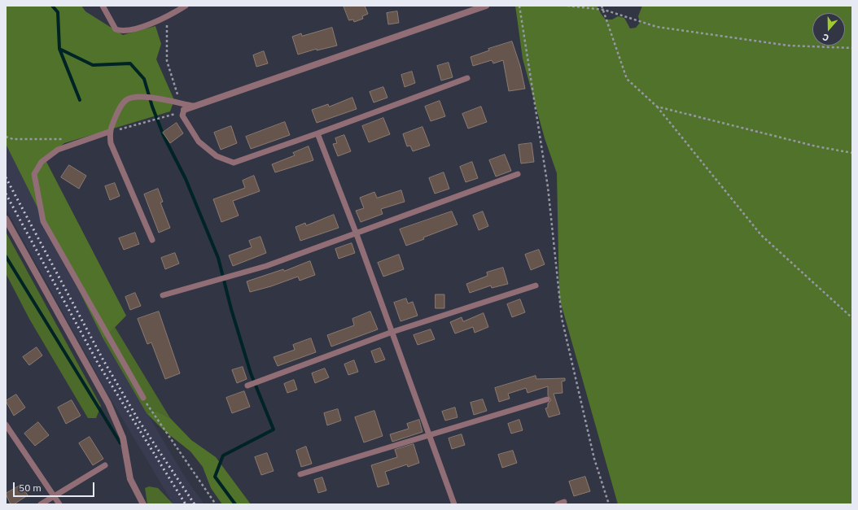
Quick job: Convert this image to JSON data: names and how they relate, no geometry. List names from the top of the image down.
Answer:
{
  "scale_bar": "50 m",
  "north": "bottom"
}
